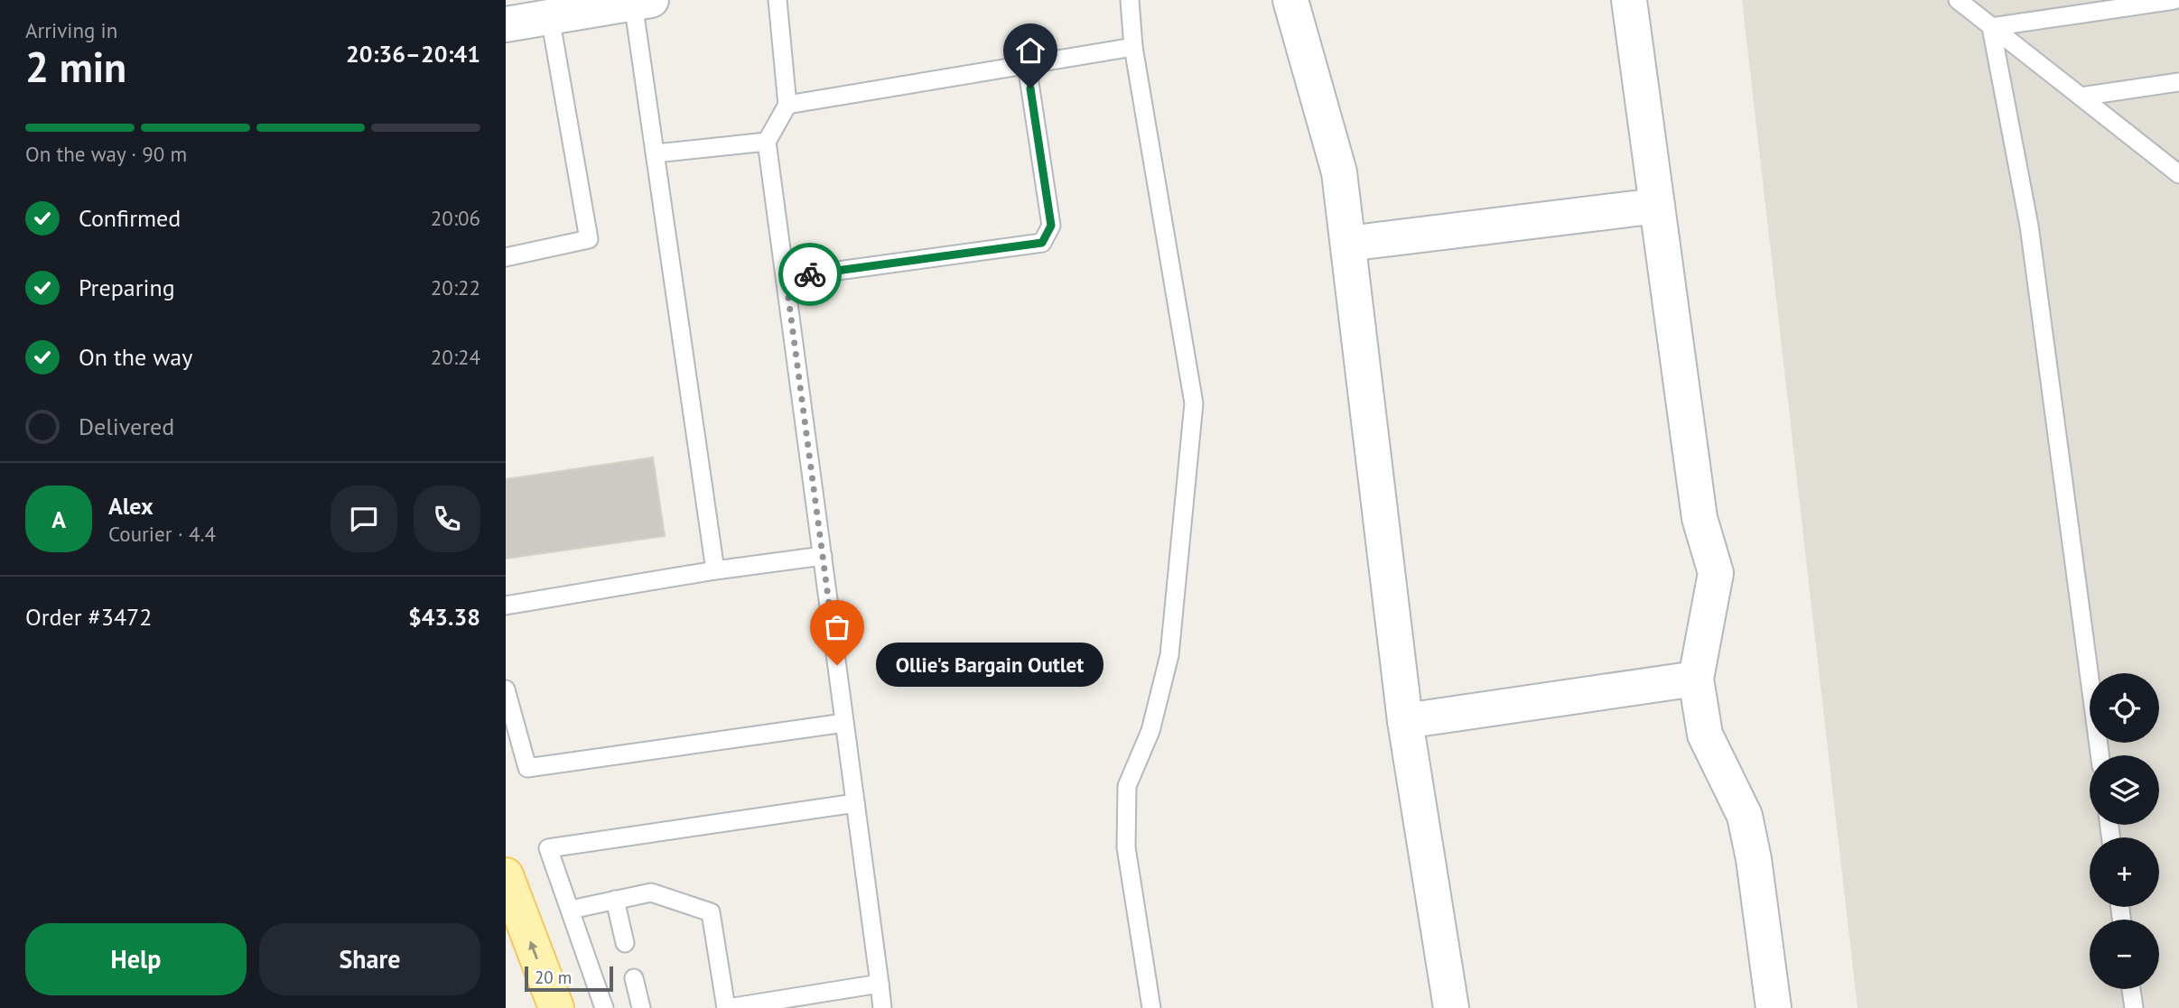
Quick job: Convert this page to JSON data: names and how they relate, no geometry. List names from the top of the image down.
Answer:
{
  "places": ["Ollie's Bargain Outlet"],
  "scale_bar": "20 m",
  "page": {
    "heading": ["2 min", "Arriving in", "20:36–20:41"],
    "panel": [
      "Alex",
      "Courier · 4.4",
      "Order #3472",
      "$43.38"
    ],
    "bar": "On the way · 90 m",
    "list": [
      ["Confirmed", "20:06"],
      ["Preparing", "20:22"],
      ["On the way", "20:24"],
      "Delivered"
    ],
    "round": "A",
    "bubble": "Ollie's Bargain Outlet",
    "map_buttons": ["+", "−"],
    "buttons": ["Help", "Share"],
    "scale": "20 m"
  }
}
